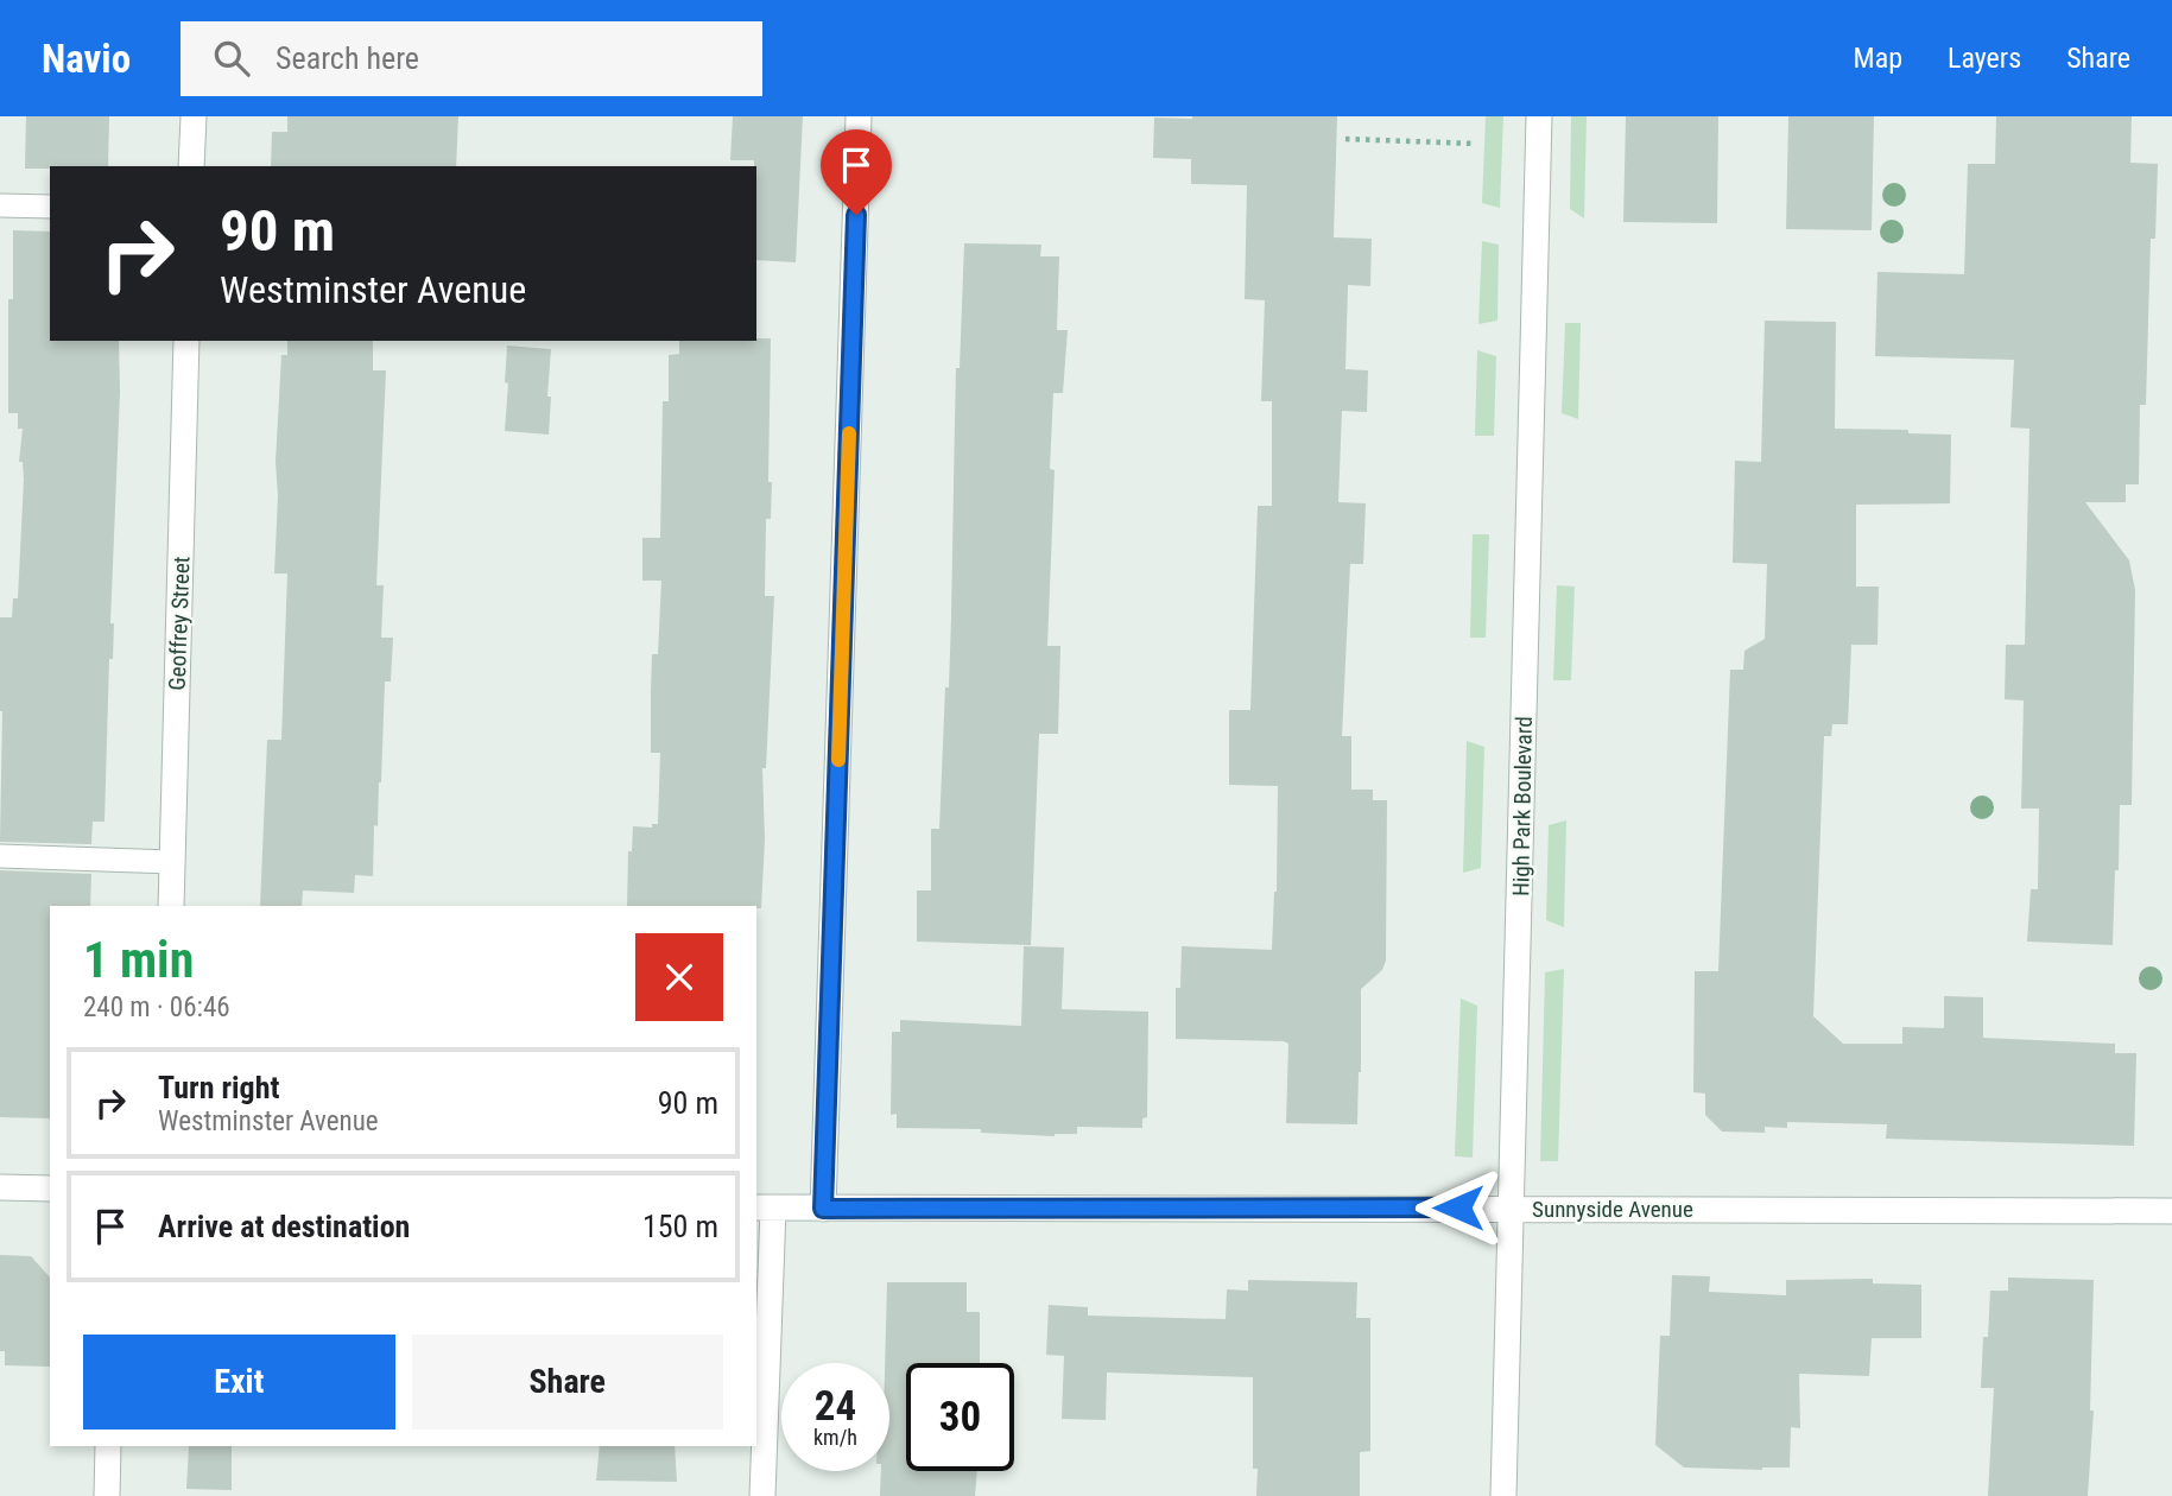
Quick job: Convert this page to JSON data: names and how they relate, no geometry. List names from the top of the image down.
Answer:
{
  "streets": {
    "street": ["Geoffrey Street", "High Park Boulevard", "Sunnyside Avenue"]
  },
  "crossings": [
    ["High Park Boulevard", "Sunnyside Avenue"]
  ],
  "page": {
    "header": "Navio",
    "search": "Search here",
    "nav": ["Map", "Layers", "Share"],
    "turn": ["90 m", "Westminster Avenue"],
    "heading": ["1 min", "240 m · 06:46"],
    "list": [
      {
        "name": "Turn right",
        "note": "Westminster Avenue",
        "value": "90 m"
      },
      {
        "name": "Arrive at destination",
        "value": "150 m"
      }
    ],
    "buttons": ["Exit", "Share"],
    "speed": "24 km/h",
    "limit": "30"
  }
}
